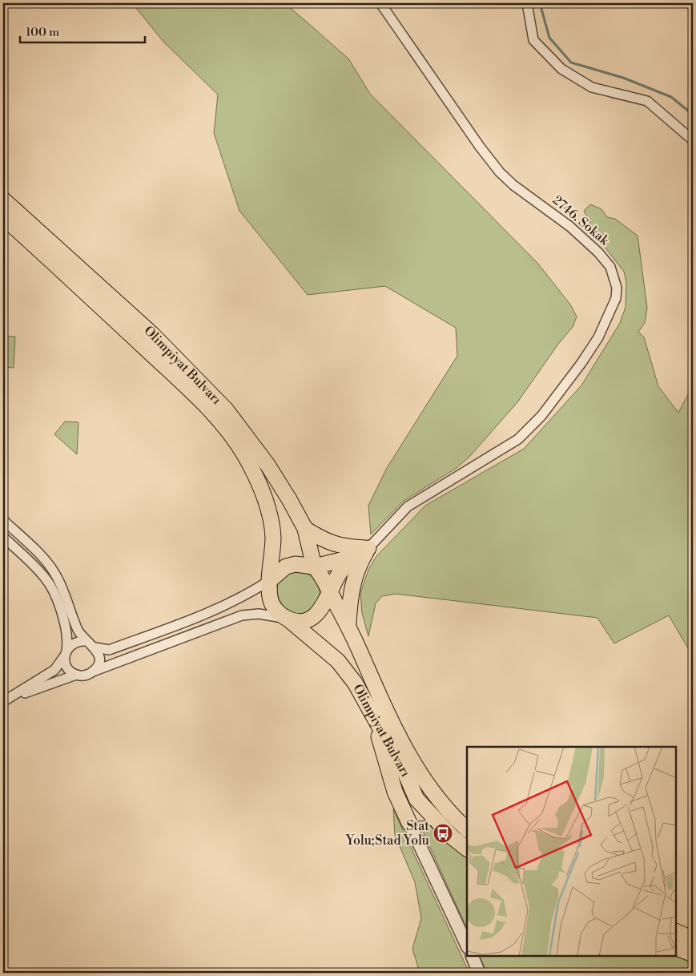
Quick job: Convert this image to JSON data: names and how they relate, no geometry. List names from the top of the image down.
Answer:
{
  "streets": {
    "main road": ["Olimpiyat Bulvarı"],
    "street": ["2746. Sokak"]
  },
  "places": {
    "bus stop": ["Stat Yolu;Stad Yolu"]
  },
  "scale_bar": "100 m"
}
